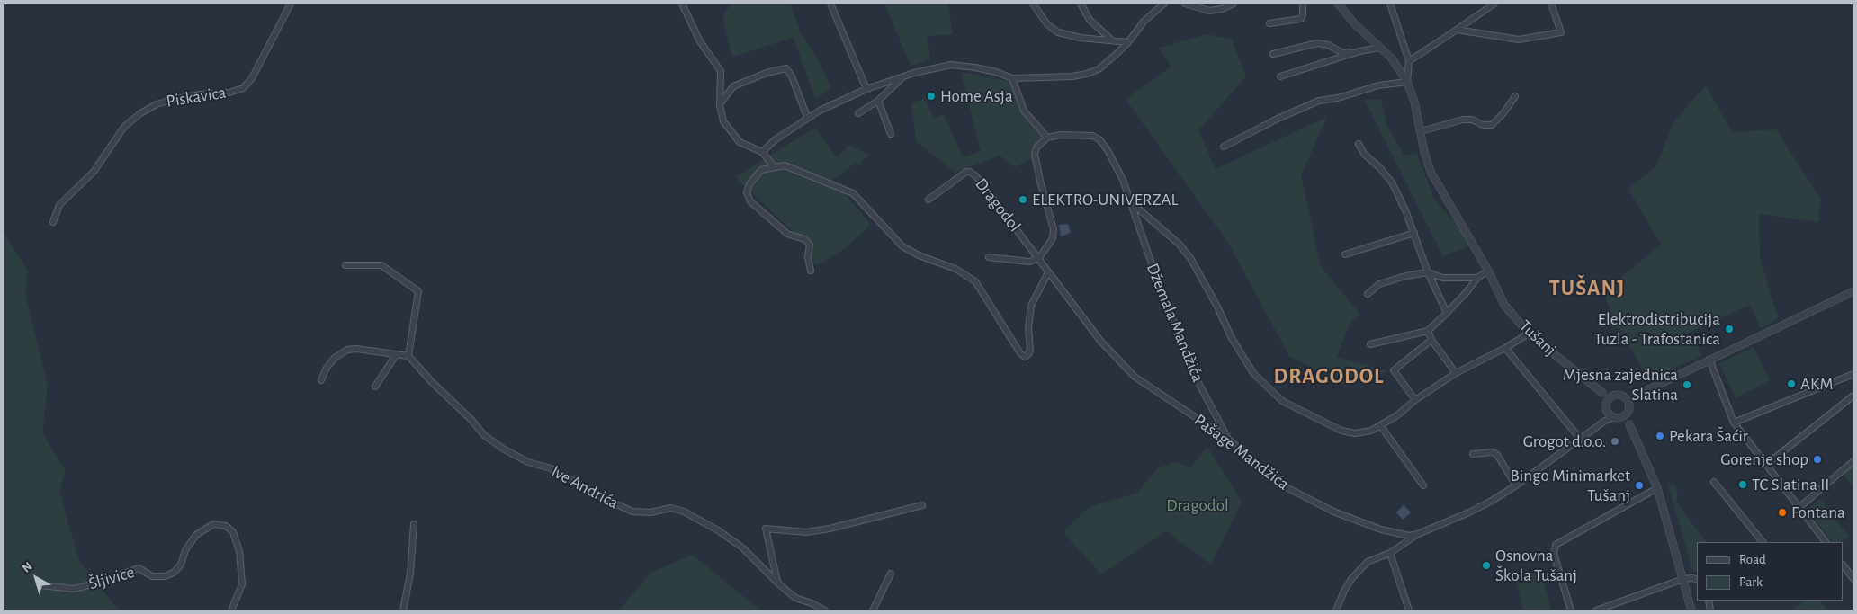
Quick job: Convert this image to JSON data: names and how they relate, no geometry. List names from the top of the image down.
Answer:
{
  "streets": {
    "street": [
      "Piskavica",
      "Dragodol",
      "Džemala Mandžića",
      "Tušanj",
      "Pašage Mandžića",
      "Ive Andrića",
      "Šljivice"
    ]
  },
  "crossings": [
    ["Dragodol", "Pašage Mandžića"],
    ["Džemala Mandžića", "Pašage Mandžića"]
  ],
  "districts": ["TUŠANJ", "DRAGODOL"],
  "parks": ["Dragodol"],
  "places": [
    "Home Asja",
    "ELEKTRO-UNIVERZAL",
    "Elektrodistribucija Tuzla - Trafostanica",
    "AKM",
    "Mjesna zajednica Slatina",
    "Pekara Šaćir",
    "Grogot d.o.o.",
    "Gorenje shop",
    "TC Slatina II",
    "Bingo Minimarket Tušanj",
    "Fontana",
    "Osnovna Škola Tušanj"
  ],
  "legend": ["Road", "Park"],
  "north": "top left"
}
